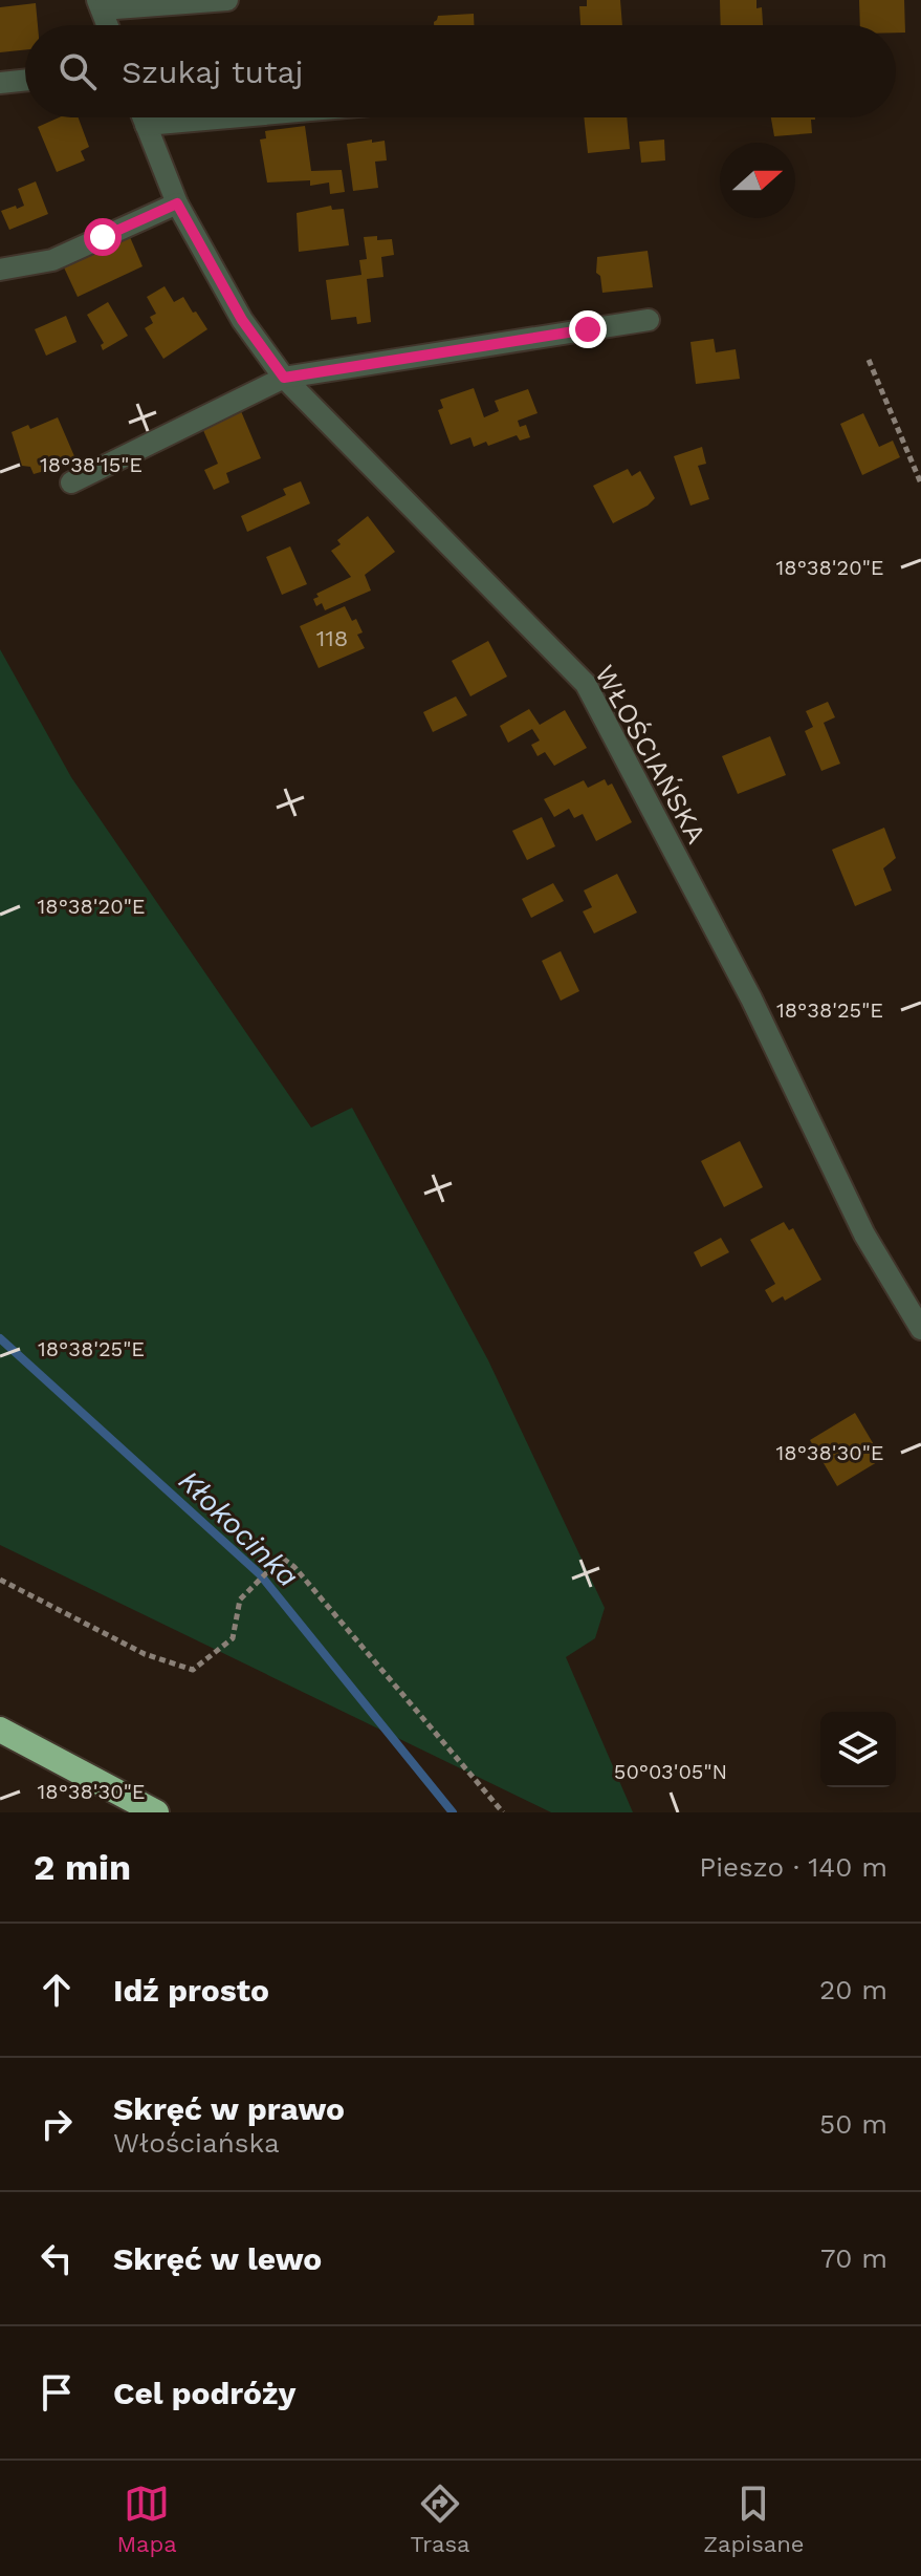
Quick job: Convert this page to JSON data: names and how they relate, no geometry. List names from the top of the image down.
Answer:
{
  "streets": {
    "street": ["WŁOŚCIAŃSKA"]
  },
  "water": ["Kłokocinka"],
  "house_numbers": ["118"],
  "north": "right",
  "page": {
    "search": "Szukaj tutaj",
    "heading": ["2 min", "Pieszo · 140 m"],
    "list": [
      ["Idź prosto", "20 m"],
      ["Skręć w prawo", "Włościańska", "50 m"],
      ["Skręć w lewo", "70 m"],
      "Cel podróży"
    ],
    "nav": ["Mapa", "Trasa", "Zapisane"]
  },
  "coordinates": [
    "18°38'15\"E",
    "18°38'20\"E",
    "18°38'25\"E",
    "18°38'30\"E",
    "50°03'05\"N"
  ]
}
